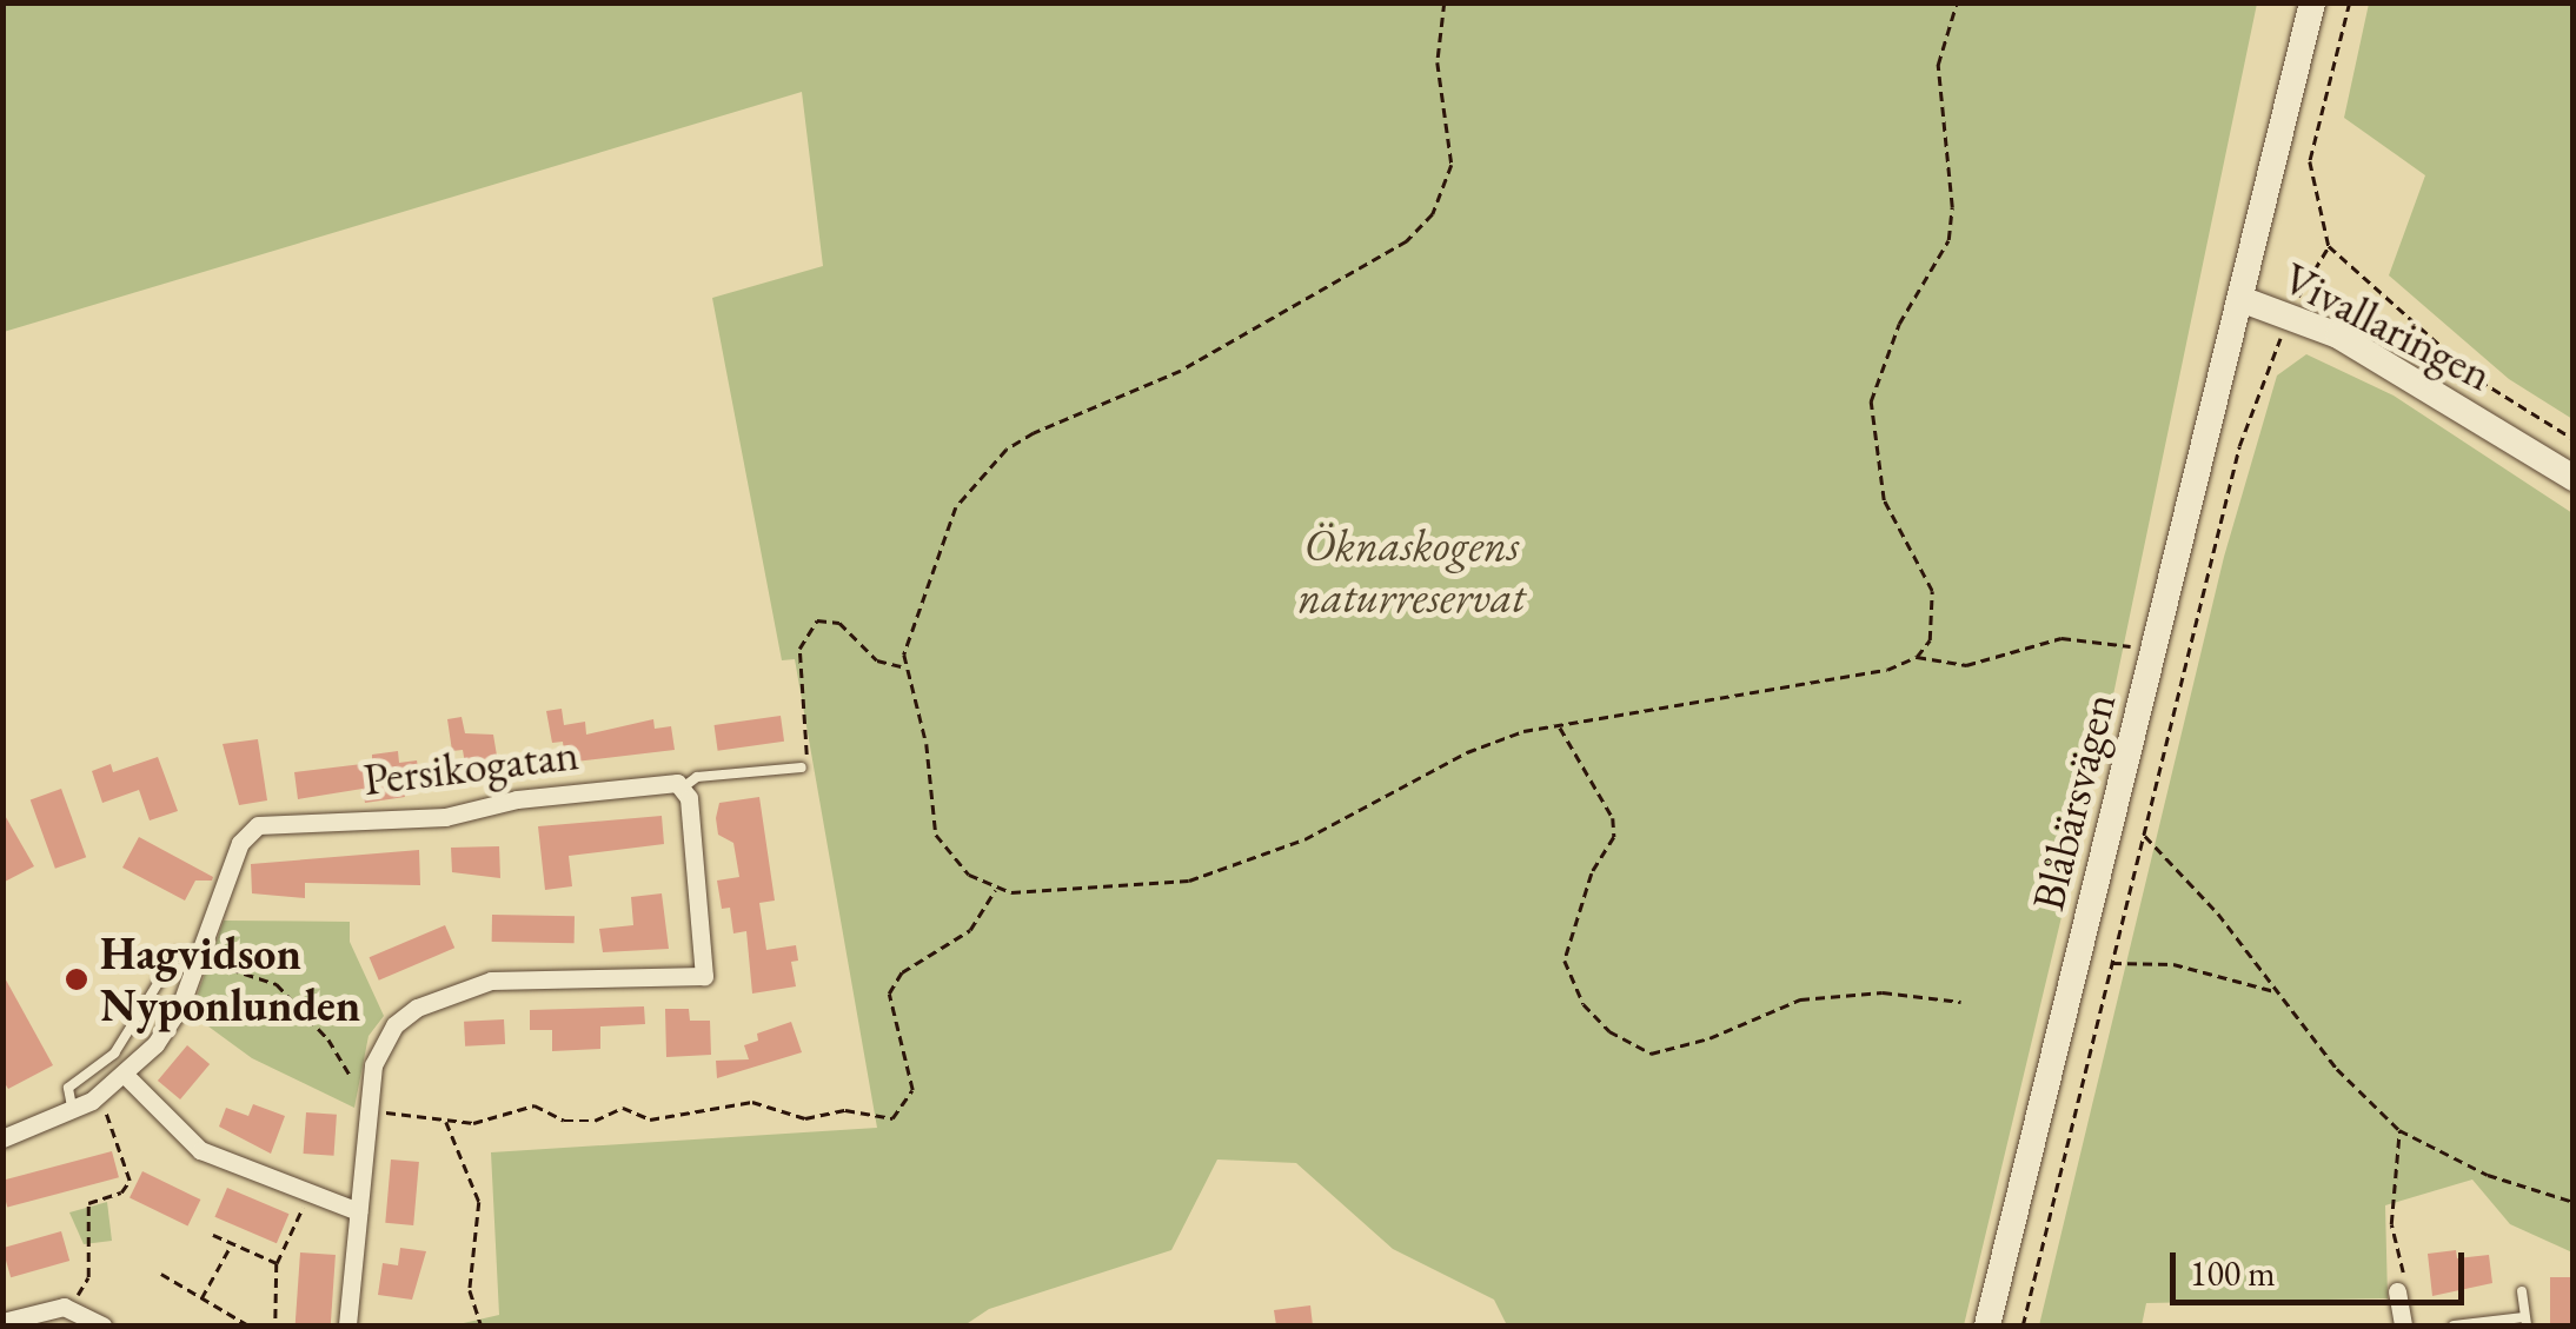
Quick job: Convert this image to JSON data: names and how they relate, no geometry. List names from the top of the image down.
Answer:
{
  "streets": {
    "street": ["Vivallaringen", "Persikogatan", "Blåbärsvägen"]
  },
  "crossings": [
    ["Vivallaringen", "Blåbärsvägen"]
  ],
  "parks": ["Öknaskogens naturreservat"],
  "places": ["Hagvidson Nyponlunden"],
  "scale_bar": "100 m"
}
